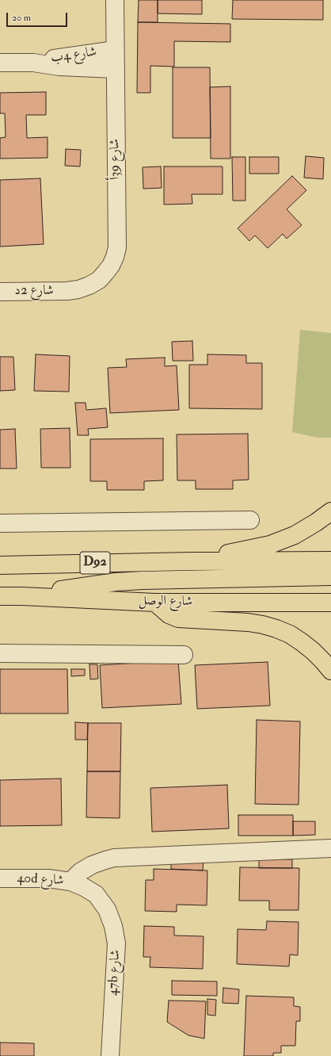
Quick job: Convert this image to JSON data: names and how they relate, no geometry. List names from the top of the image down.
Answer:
{
  "streets": {
    "main road": ["D92", "شارع الوصل"],
    "street": [
      "شارع 4ب",
      "شارع 39أ",
      "شارع 2د",
      "40d شارع",
      "47b شارع"
    ]
  },
  "crossings": [
    ["شارع 4ب", "شارع 39أ"],
    ["شارع 39أ", "شارع 2د"],
    ["40d شارع", "47b شارع"]
  ],
  "scale_bar": "20 m"
}
